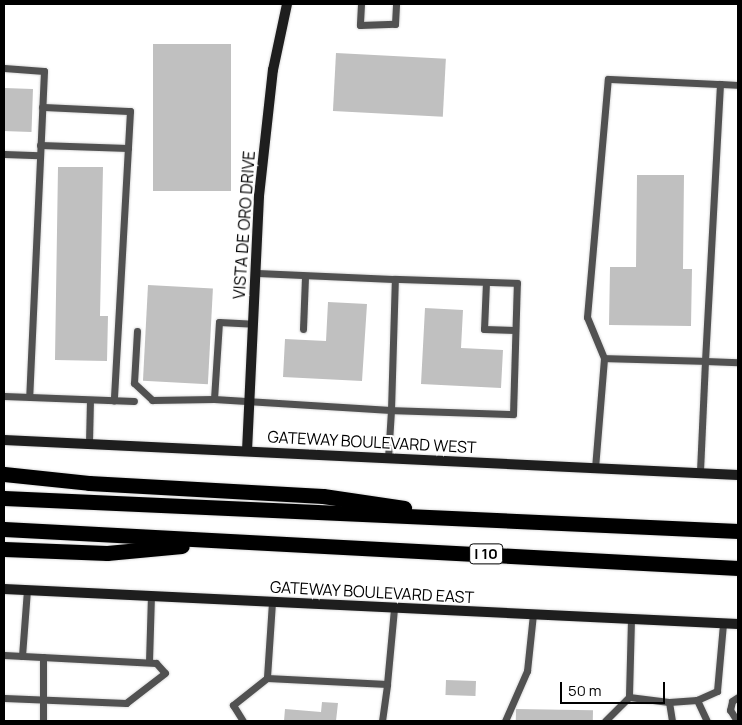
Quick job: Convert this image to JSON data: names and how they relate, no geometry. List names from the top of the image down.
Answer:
{
  "streets": {
    "highway": ["I 10"],
    "main road": ["VISTA DE ORO DRIVE", "GATEWAY BOULEVARD WEST", "GATEWAY BOULEVARD EAST"]
  },
  "crossings": [
    ["VISTA DE ORO DRIVE", "GATEWAY BOULEVARD WEST"]
  ],
  "scale_bar": "50 m"
}
